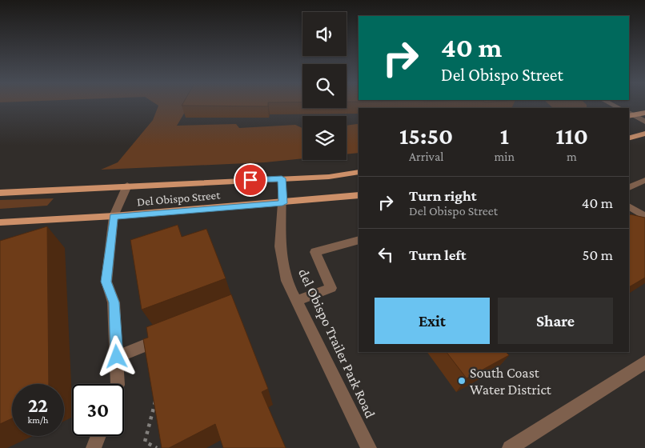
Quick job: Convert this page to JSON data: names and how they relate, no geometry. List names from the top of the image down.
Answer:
{
  "streets": {
    "main road": ["Del Obispo Street"],
    "street": ["del Obispo Trailer Park Road"]
  },
  "crossings": [
    ["Del Obispo Street", "del Obispo Trailer Park Road"]
  ],
  "places": ["South Coast Water District"],
  "page": {
    "turn": ["40 m", "Del Obispo Street"],
    "eta": [
      "15:50",
      "Arrival",
      "1",
      "min",
      "110",
      "m"
    ],
    "list": [
      {
        "name": "Turn right",
        "note": "Del Obispo Street",
        "value": "40 m"
      },
      {
        "name": "Turn left",
        "value": "50 m"
      }
    ],
    "buttons": ["Exit", "Share"],
    "speed": "22 km/h",
    "limit": "30"
  }
}
